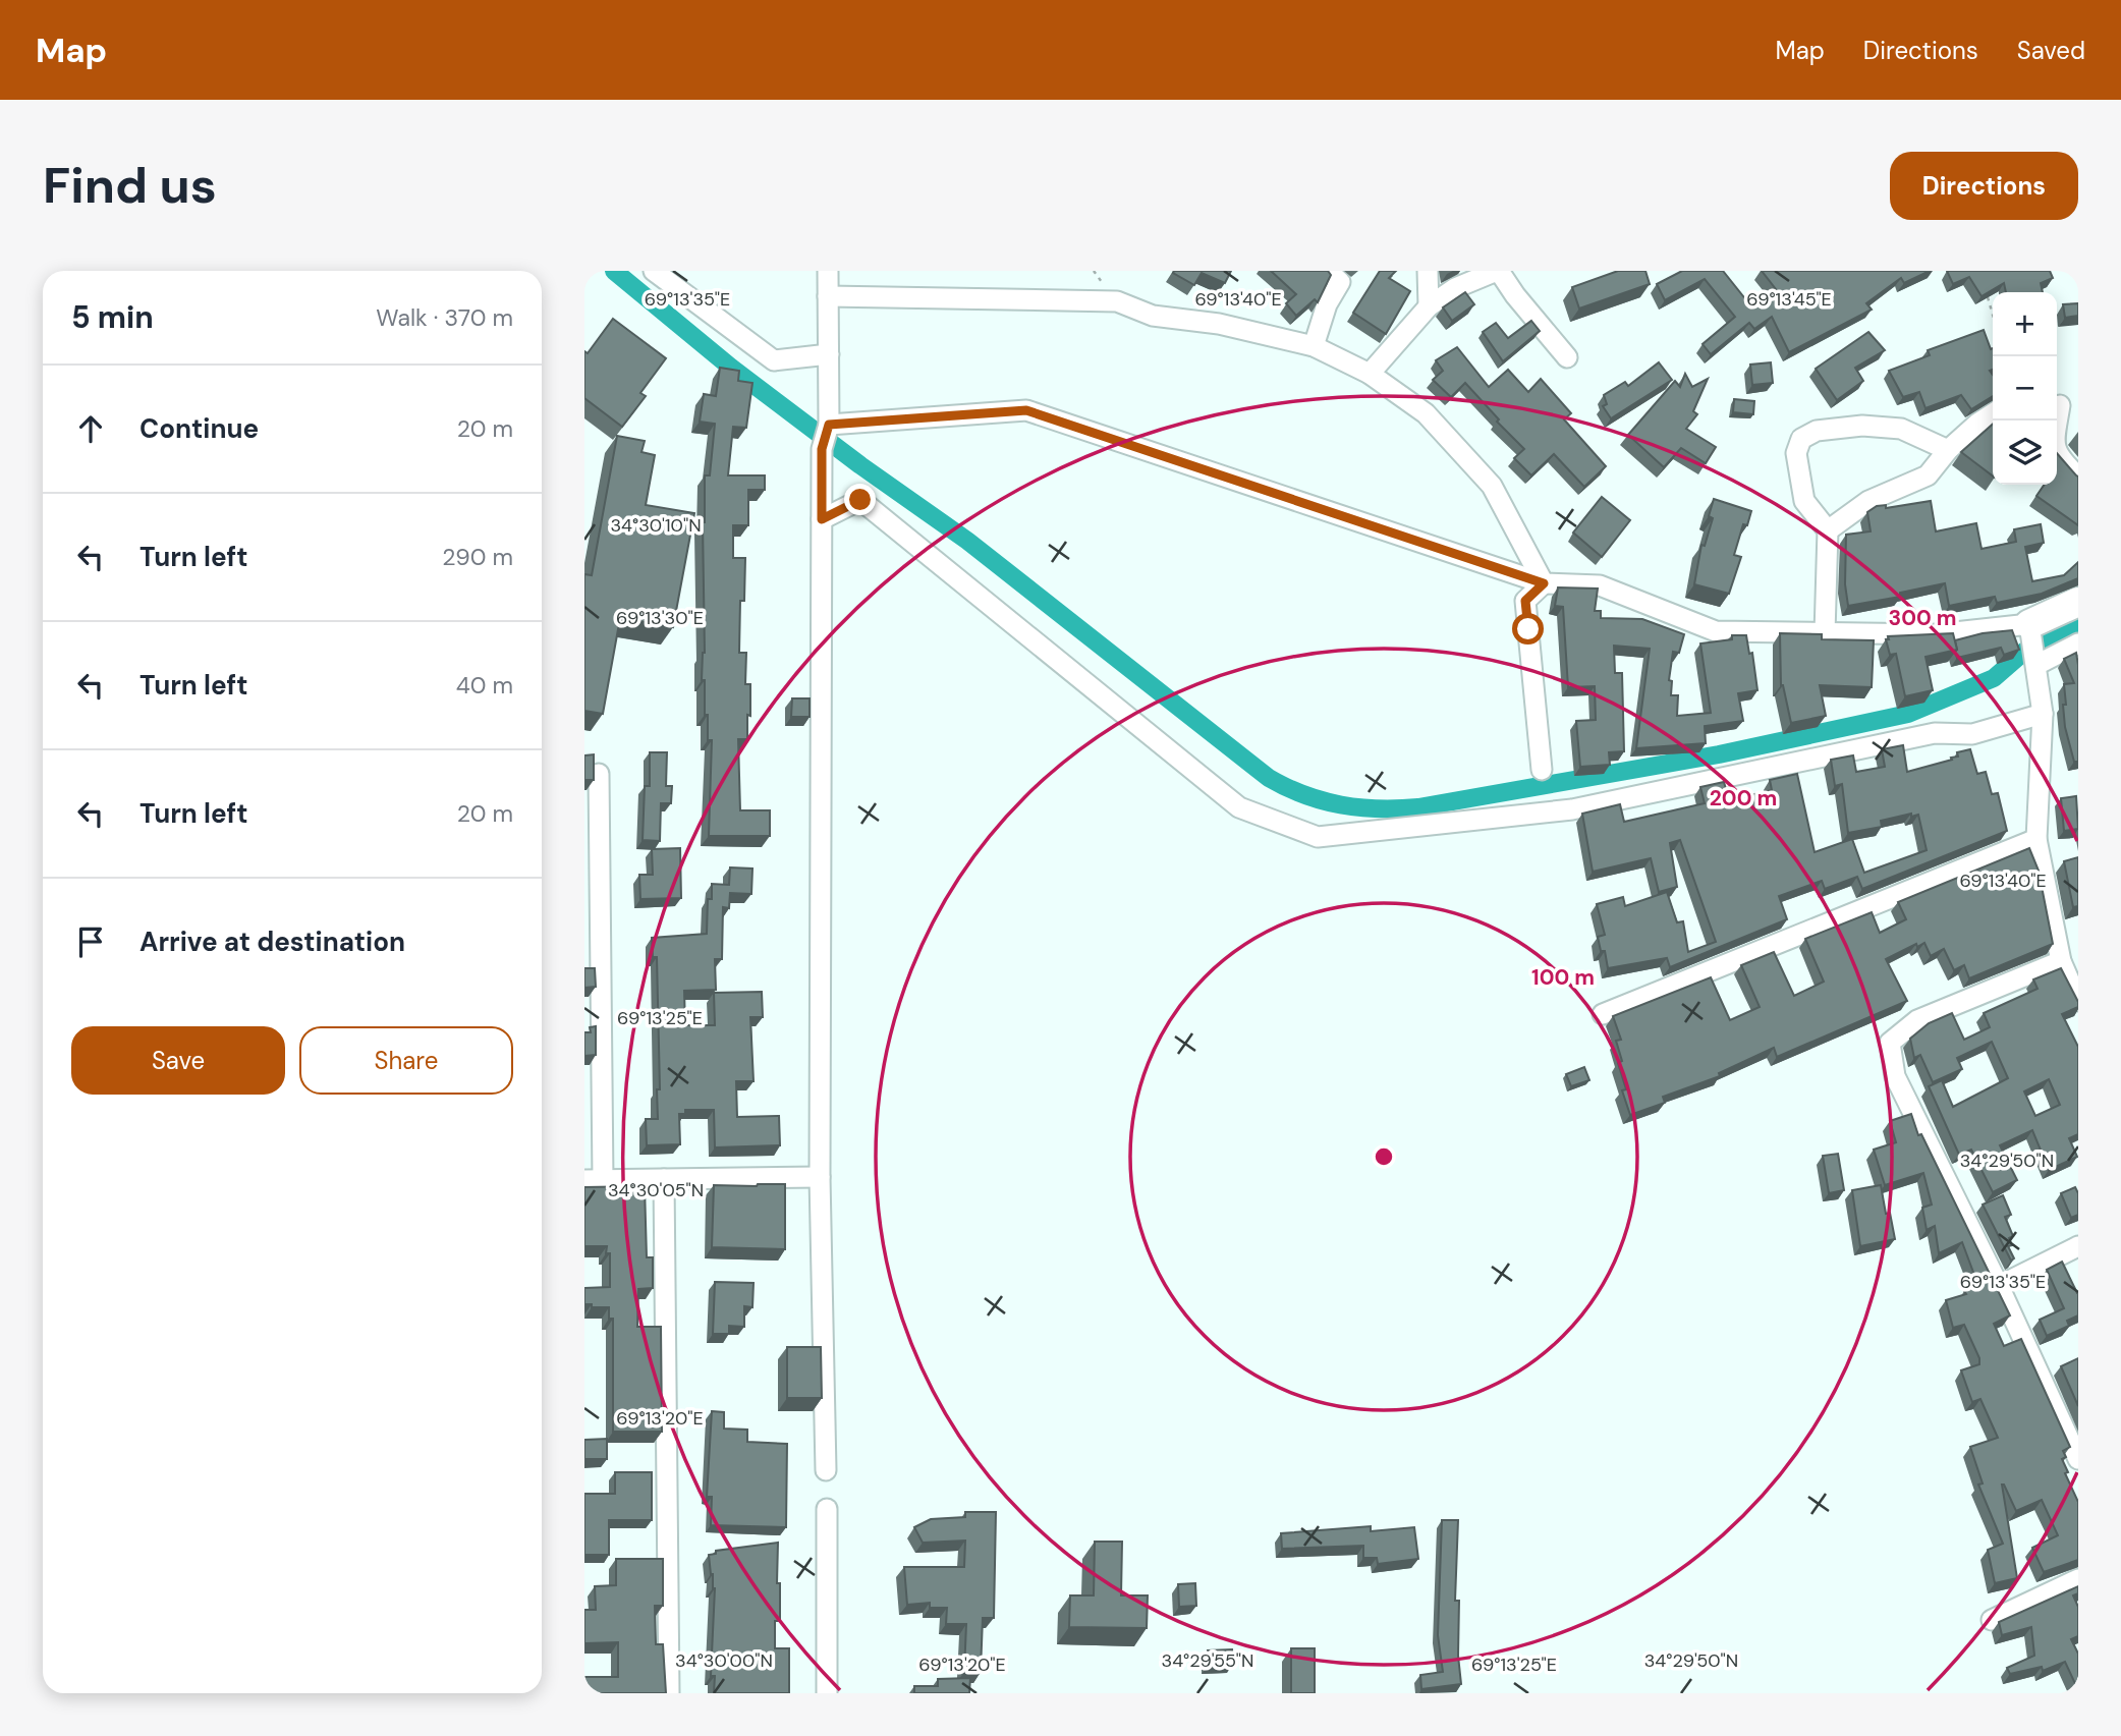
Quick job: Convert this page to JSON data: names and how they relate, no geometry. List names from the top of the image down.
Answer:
{
  "page": {
    "header": "Map",
    "nav": ["Map", "Directions", "Saved"],
    "buttons": [
      "Directions",
      ["Save", "Share"]
    ],
    "title": "Find us",
    "heading": ["5 min", "Walk · 370 m"],
    "map_buttons": ["+", "−"],
    "list": [
      ["Continue", "20 m"],
      ["Turn left", "290 m"],
      ["Turn left", "40 m"],
      ["Turn left", "20 m"],
      "Arrive at destination"
    ]
  },
  "coordinates": [
    "69°13'45\"E",
    "69°13'35\"E",
    "69°13'40\"E",
    "34°30'10\"N",
    "69°13'30\"E",
    "69°13'25\"E",
    "34°29'50\"N",
    "34°30'05\"N",
    "69°13'20\"E",
    "34°30'00\"N",
    "34°29'55\"N"
  ],
  "rings": ["300 m", "200 m", "100 m"]
}
